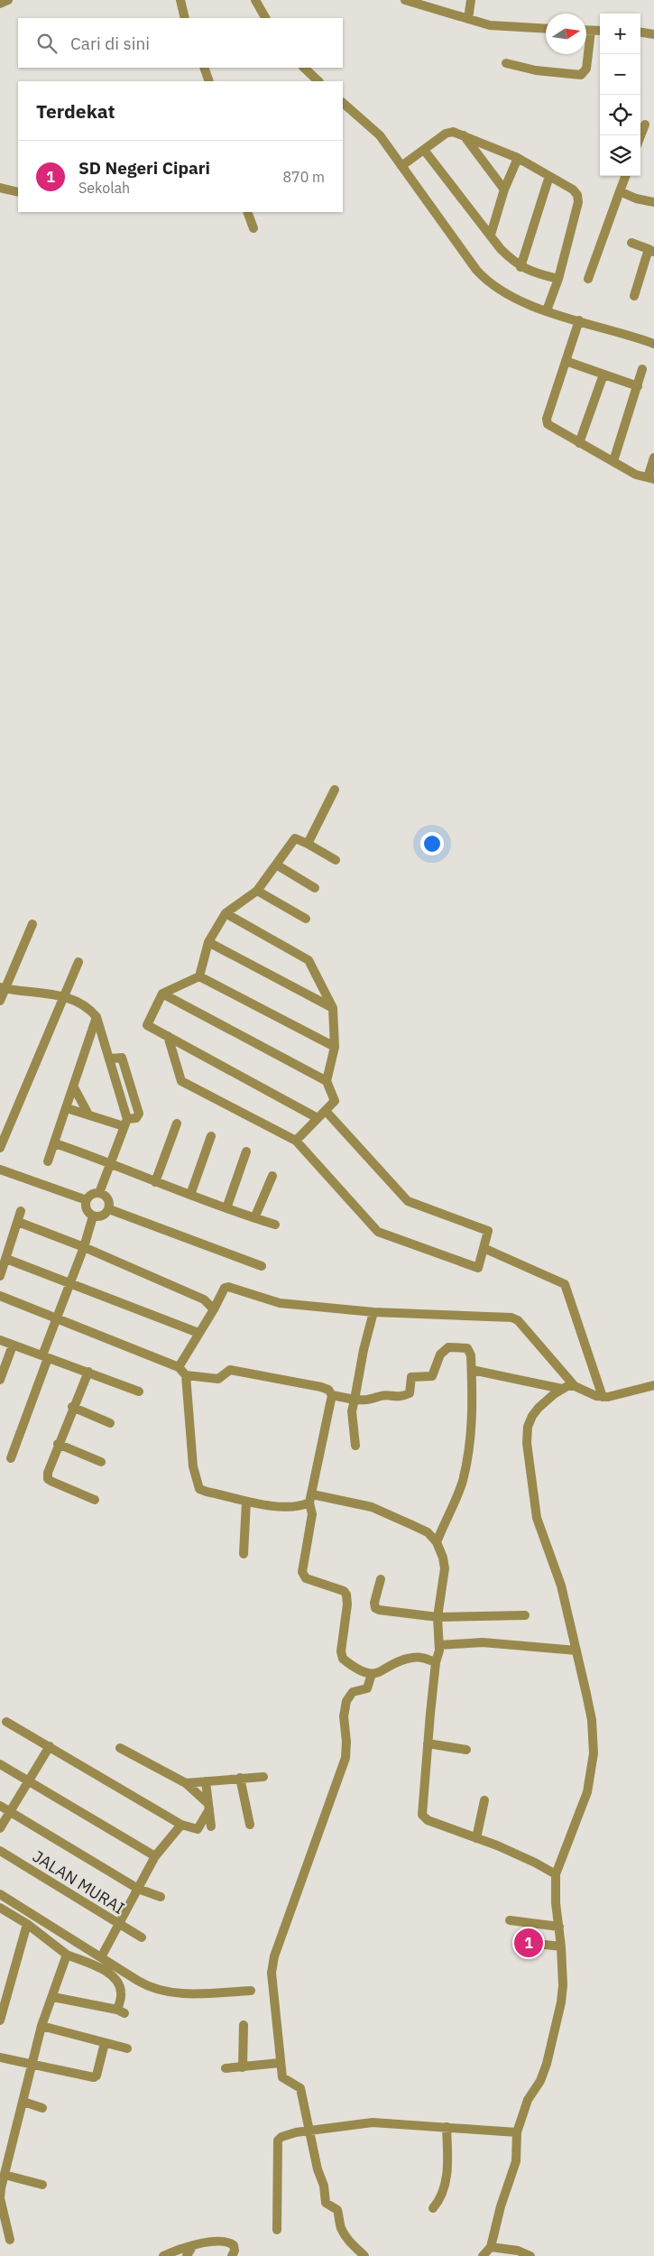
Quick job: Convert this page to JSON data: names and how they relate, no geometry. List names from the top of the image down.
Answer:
{
  "streets": {
    "street": ["JALAN MURAI"]
  },
  "north": "right",
  "page": {
    "map_buttons": ["+", "−"],
    "search": "Cari di sini",
    "heading": "Terdekat",
    "list": [
      {
        "mark": "1",
        "name": "SD Negeri Cipari",
        "note": "Sekolah",
        "value": "870 m"
      }
    ],
    "pins": "1"
  }
}
